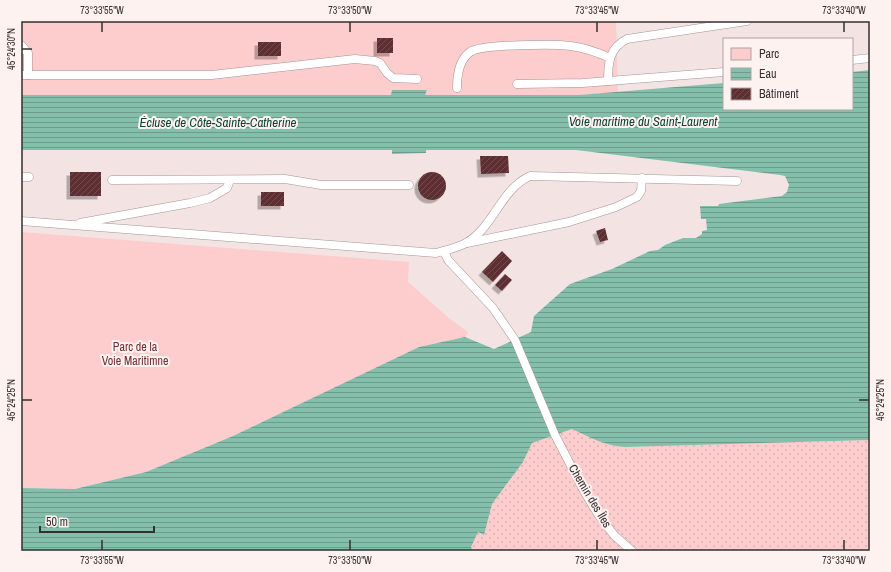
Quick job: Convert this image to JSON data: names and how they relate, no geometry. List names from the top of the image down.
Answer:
{
  "streets": {
    "lane": ["Chemin des Îles"]
  },
  "water": ["Voie maritime du Saint-Laurent", "Écluse de Côte-Sainte-Catherine"],
  "parks": ["Parc de la Voie Maritimne"],
  "legend": ["Parc", "Eau", "Bâtiment"],
  "scale_bar": "50 m",
  "coordinates": [
    "73°33'55\"W",
    "73°33'50\"W",
    "73°33'45\"W",
    "73°33'40\"W",
    "45°24'30\"N",
    "45°24'25\"N"
  ]
}
